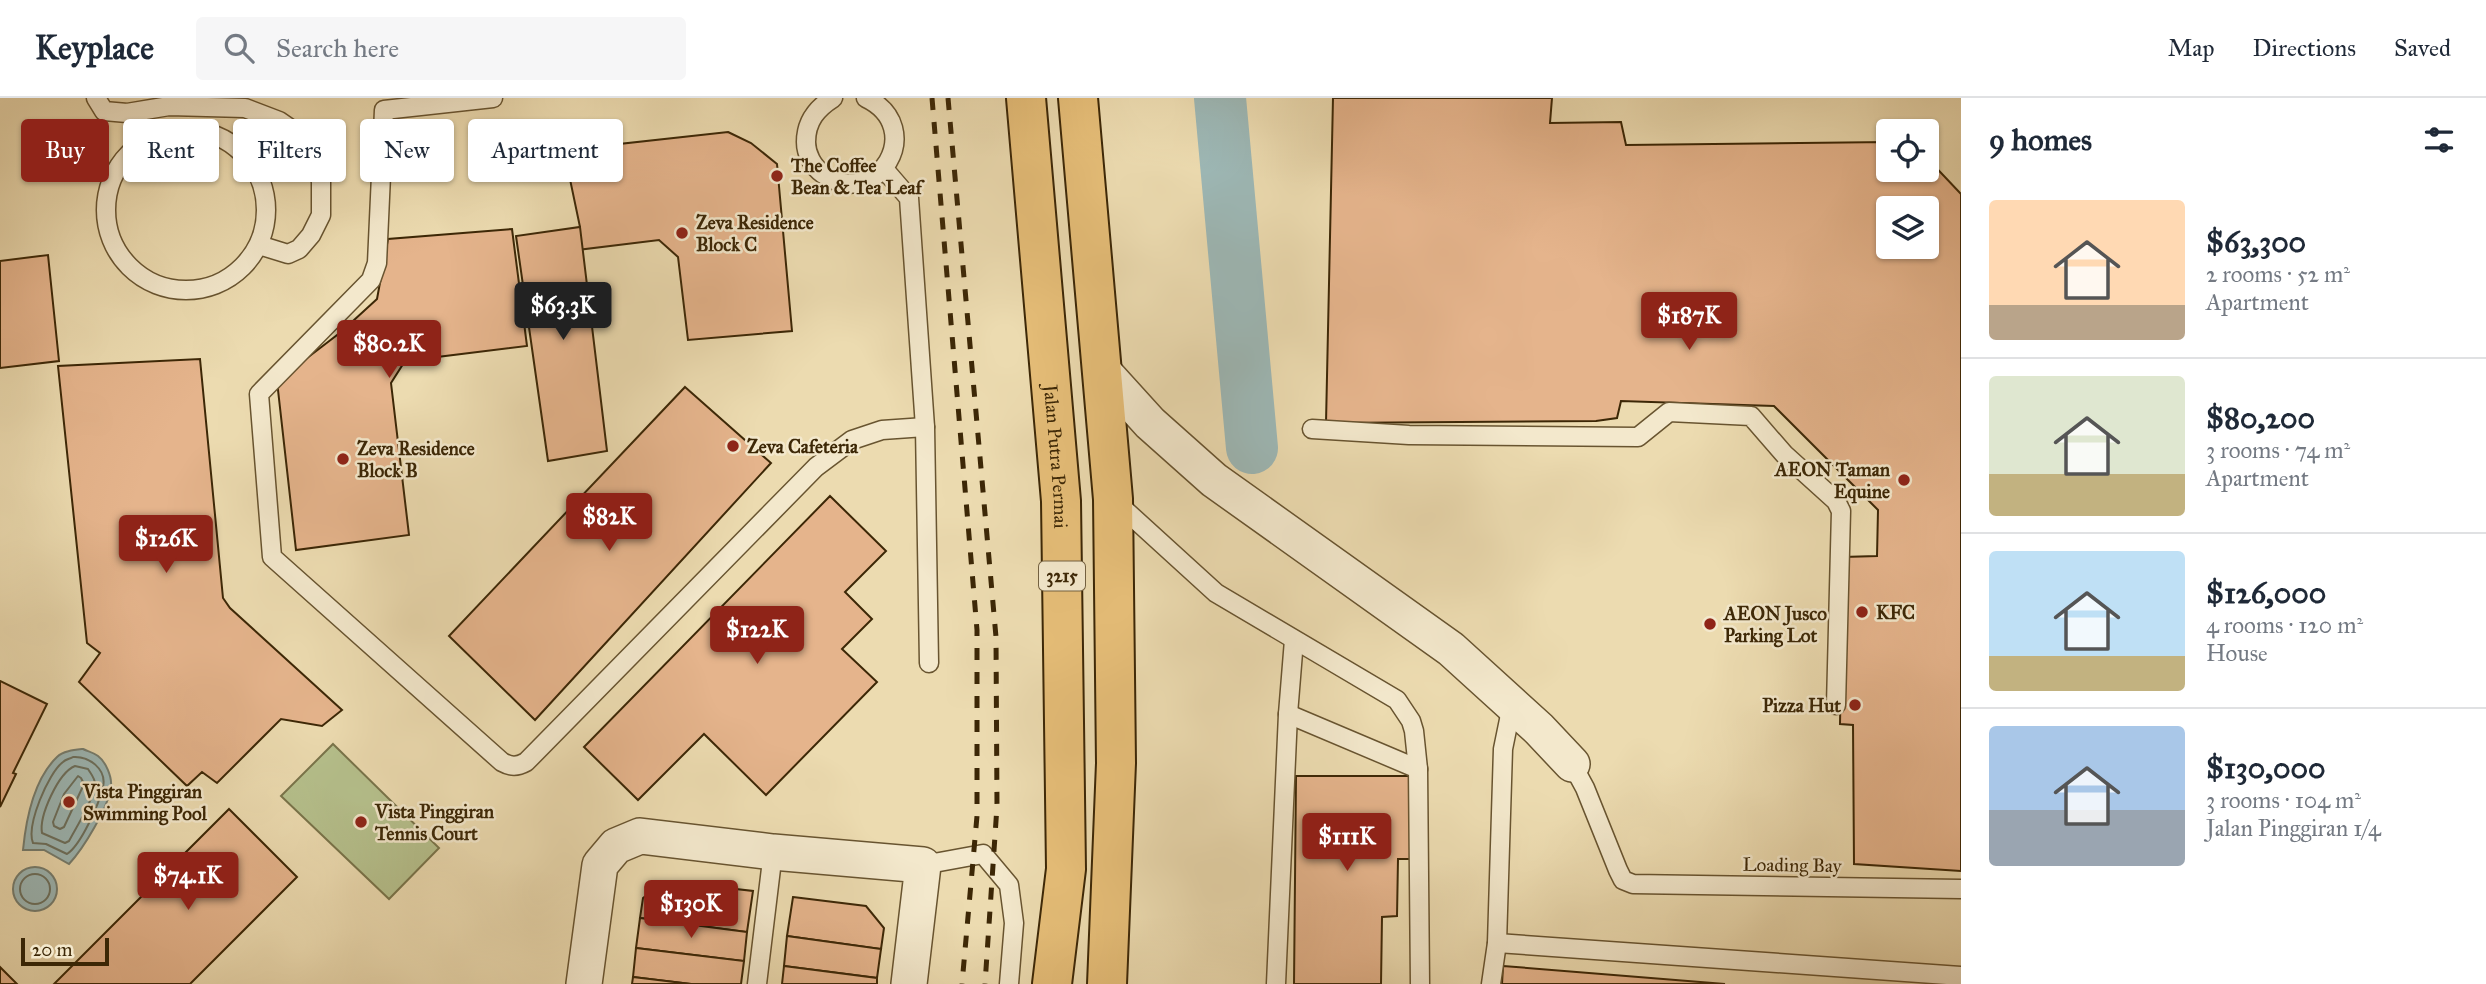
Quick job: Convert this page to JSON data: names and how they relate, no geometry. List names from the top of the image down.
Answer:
{
  "streets": {
    "main road": ["Jalan Putra Permai", "3215"],
    "lane": ["Loading Bay"]
  },
  "places": [
    "The Coffee Bean & Tea Leaf",
    "Zeva Residence Block C",
    "Zeva Cafeteria",
    "Zeva Residence Block B",
    "AEON Taman Equine",
    "KFC",
    "AEON Jusco Parking Lot",
    "Pizza Hut",
    "Vista Pinggiran Swimming Pool",
    "Vista Pinggiran Tennis Court"
  ],
  "scale_bar": "20 m",
  "page": {
    "header": "Keyplace",
    "search": "Search here",
    "nav": ["Map", "Directions", "Saved"],
    "heading": "9 homes",
    "chip": [
      "Buy",
      "Rent",
      "Filters",
      "New",
      "Apartment"
    ],
    "list": [
      {
        "name": "$63,300",
        "note": "2 rooms · 52 m² · Apartment"
      },
      {
        "name": "$80,200",
        "note": "3 rooms · 74 m² · Apartment"
      },
      {
        "name": "$126,000",
        "note": "4 rooms · 120 m² · House"
      },
      {
        "name": "$130,000",
        "note": "3 rooms · 104 m² · Jalan Pinggiran 1/4"
      }
    ],
    "price": [
      "$63.3K",
      "$187K",
      "$80.2K",
      "$82K",
      "$126K",
      "$122K",
      "$111K",
      "$74.1K",
      "$130K"
    ],
    "scale": "20 m"
  }
}
